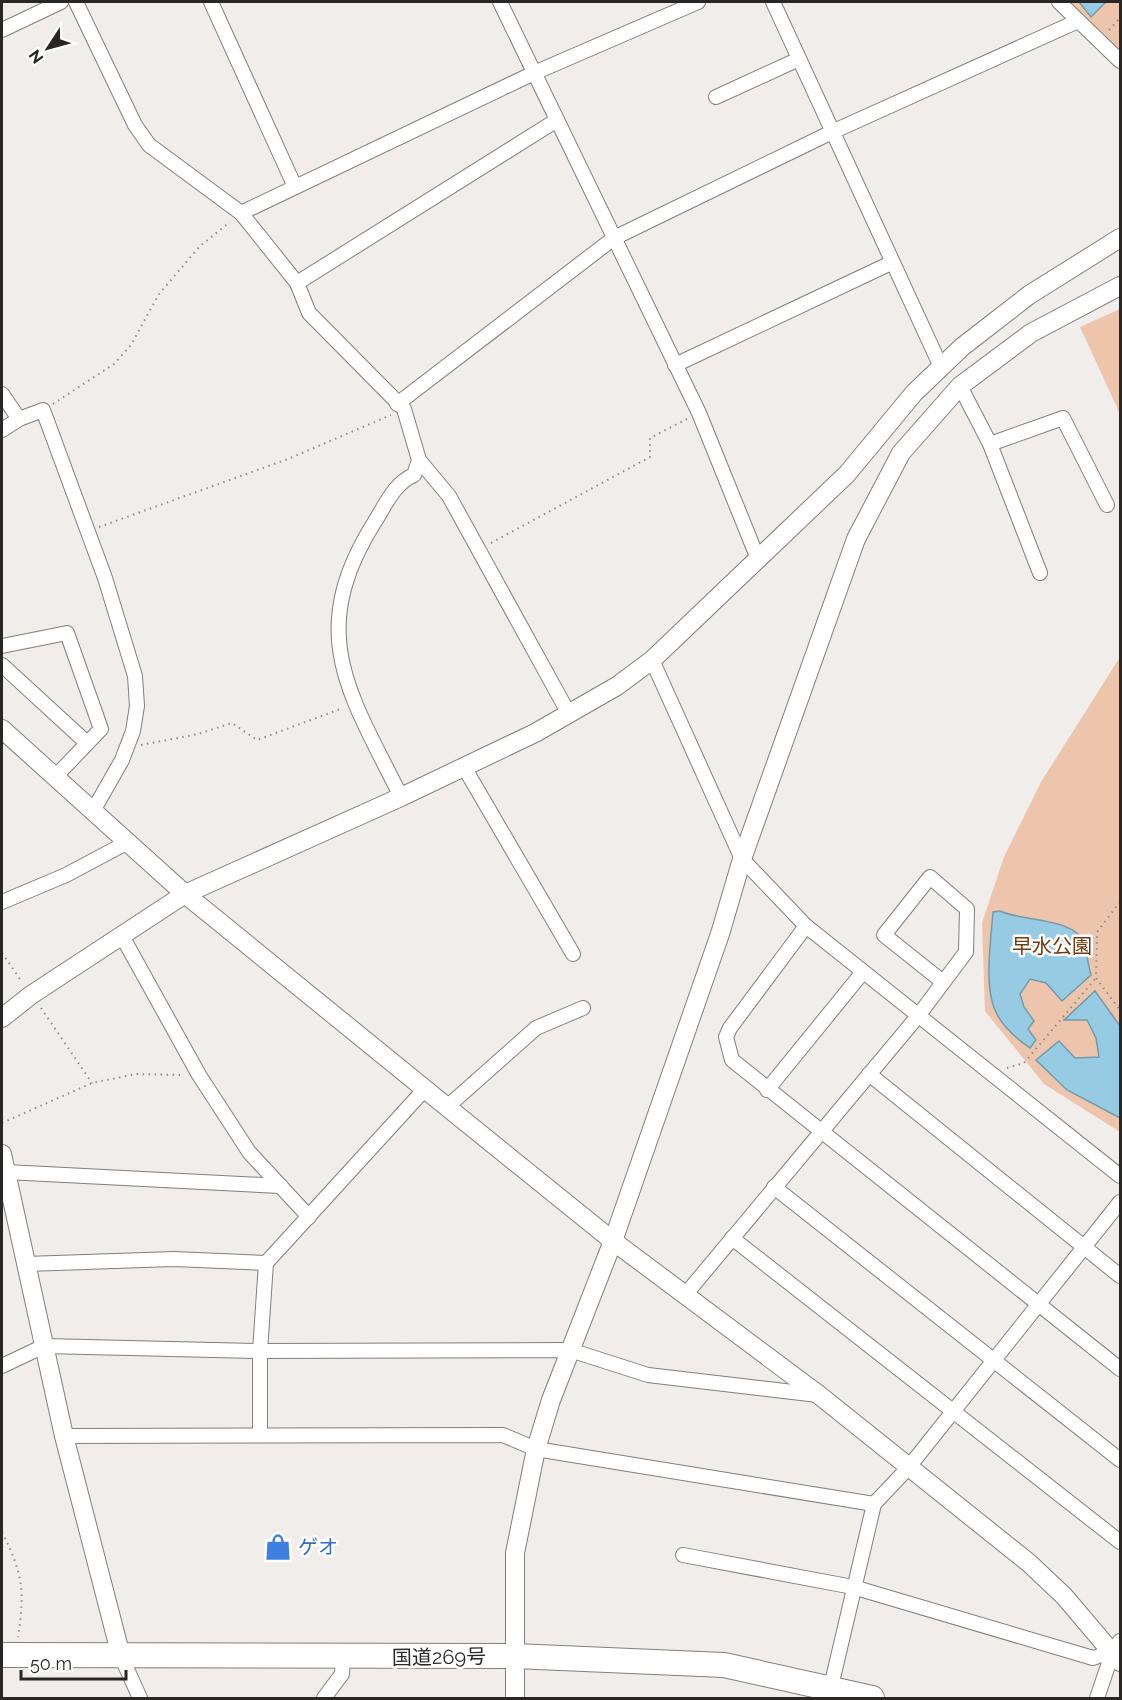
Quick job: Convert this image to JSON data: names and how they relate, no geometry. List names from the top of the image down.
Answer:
{
  "streets": {
    "highway": ["国道269号"]
  },
  "parks": ["早水公園"],
  "places": {
    "shop": ["ゲオ"]
  },
  "scale_bar": "50 m",
  "north": "bottom left"
}
